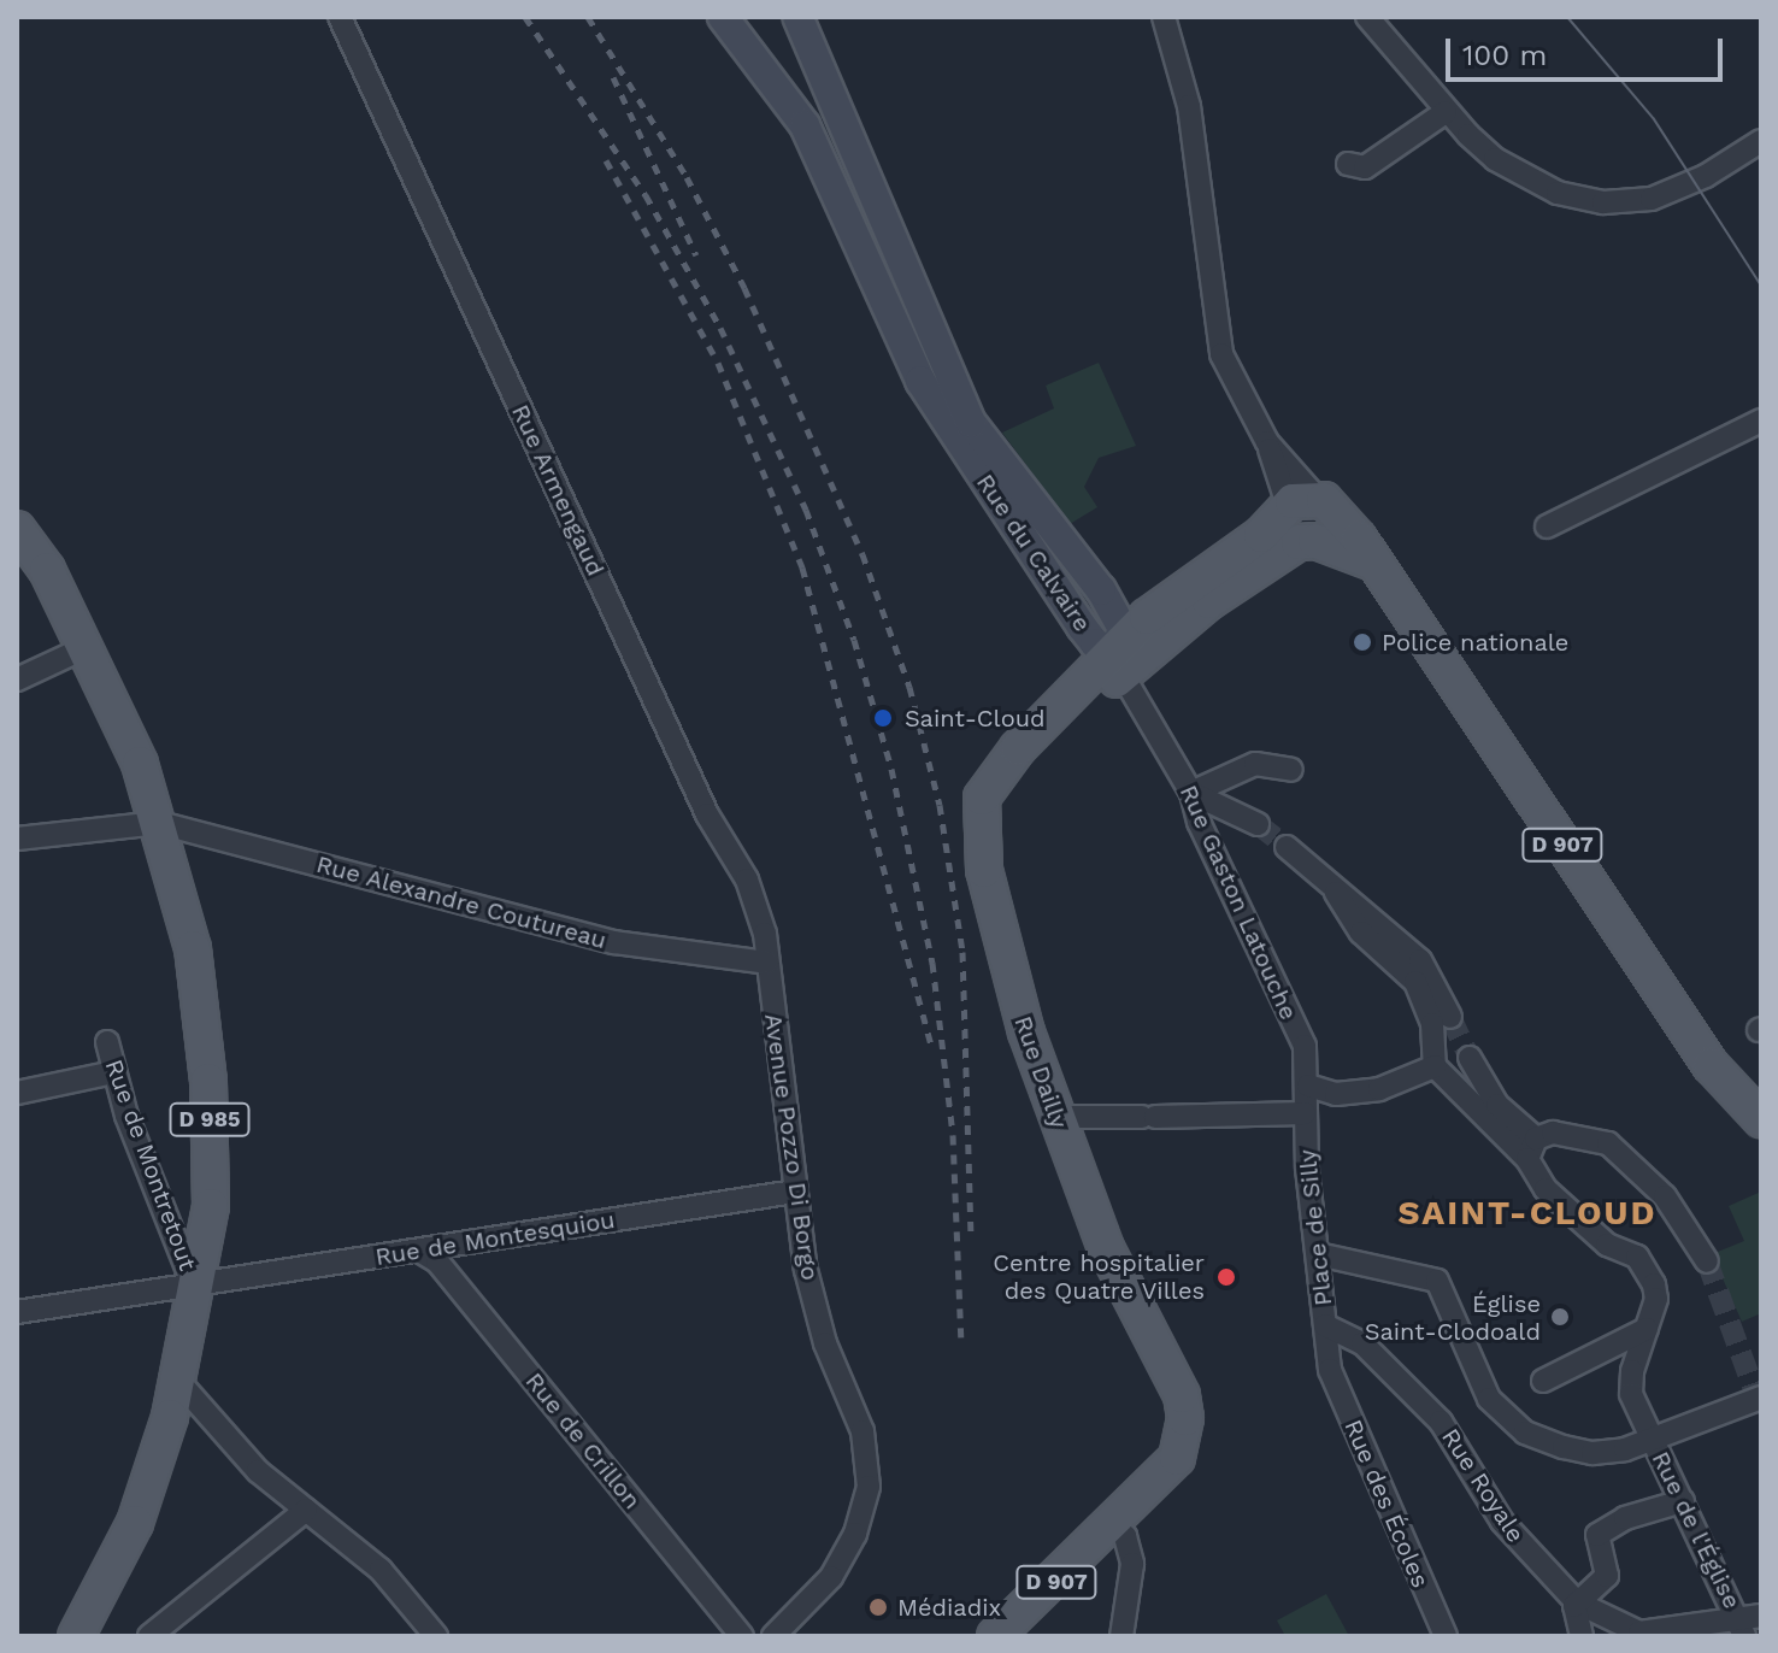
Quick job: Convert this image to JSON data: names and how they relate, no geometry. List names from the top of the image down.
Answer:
{
  "streets": {
    "main road": [
      "Rue du Calvaire",
      "D 907",
      "Rue Dailly",
      "D 985"
    ],
    "street": [
      "Rue Armengaud",
      "Rue Alexandre Coutureau",
      "Rue Gaston Latouche",
      "Avenue Pozzo Di Borgo",
      "Rue de Montretout",
      "Place de Silly",
      "Rue de Montesquiou",
      "Rue de Crillon",
      "Rue Royale",
      "Rue des Écoles",
      "Rue de l'Église"
    ]
  },
  "crossings": [
    ["Rue Armengaud", "Rue Alexandre Coutureau"],
    ["Rue Armengaud", "Avenue Pozzo Di Borgo"],
    ["Rue du Calvaire", "Rue Gaston Latouche"],
    ["Rue du Calvaire", "Rue Dailly"],
    ["D 907", "Rue Dailly"],
    ["Rue Alexandre Coutureau", "D 985"],
    ["Rue Alexandre Coutureau", "Avenue Pozzo Di Borgo"],
    ["Rue Gaston Latouche", "Rue Dailly"],
    ["Rue Gaston Latouche", "Place de Silly"],
    ["D 985", "Rue de Montretout"],
    ["D 985", "Rue de Montesquiou"],
    ["Avenue Pozzo Di Borgo", "Rue de Montesquiou"],
    ["Rue de Montretout", "Rue de Montesquiou"],
    ["Place de Silly", "Rue Royale"],
    ["Place de Silly", "Rue des Écoles"],
    ["Rue de Montesquiou", "Rue de Crillon"],
    ["Rue Royale", "Rue de l'Église"]
  ],
  "districts": ["SAINT-CLOUD"],
  "places": [
    "Police nationale",
    "Saint-Cloud",
    "Centre hospitalier des Quatre Villes",
    "Église Saint-Clodoald",
    "Médiadix"
  ],
  "scale_bar": "100 m"
}
